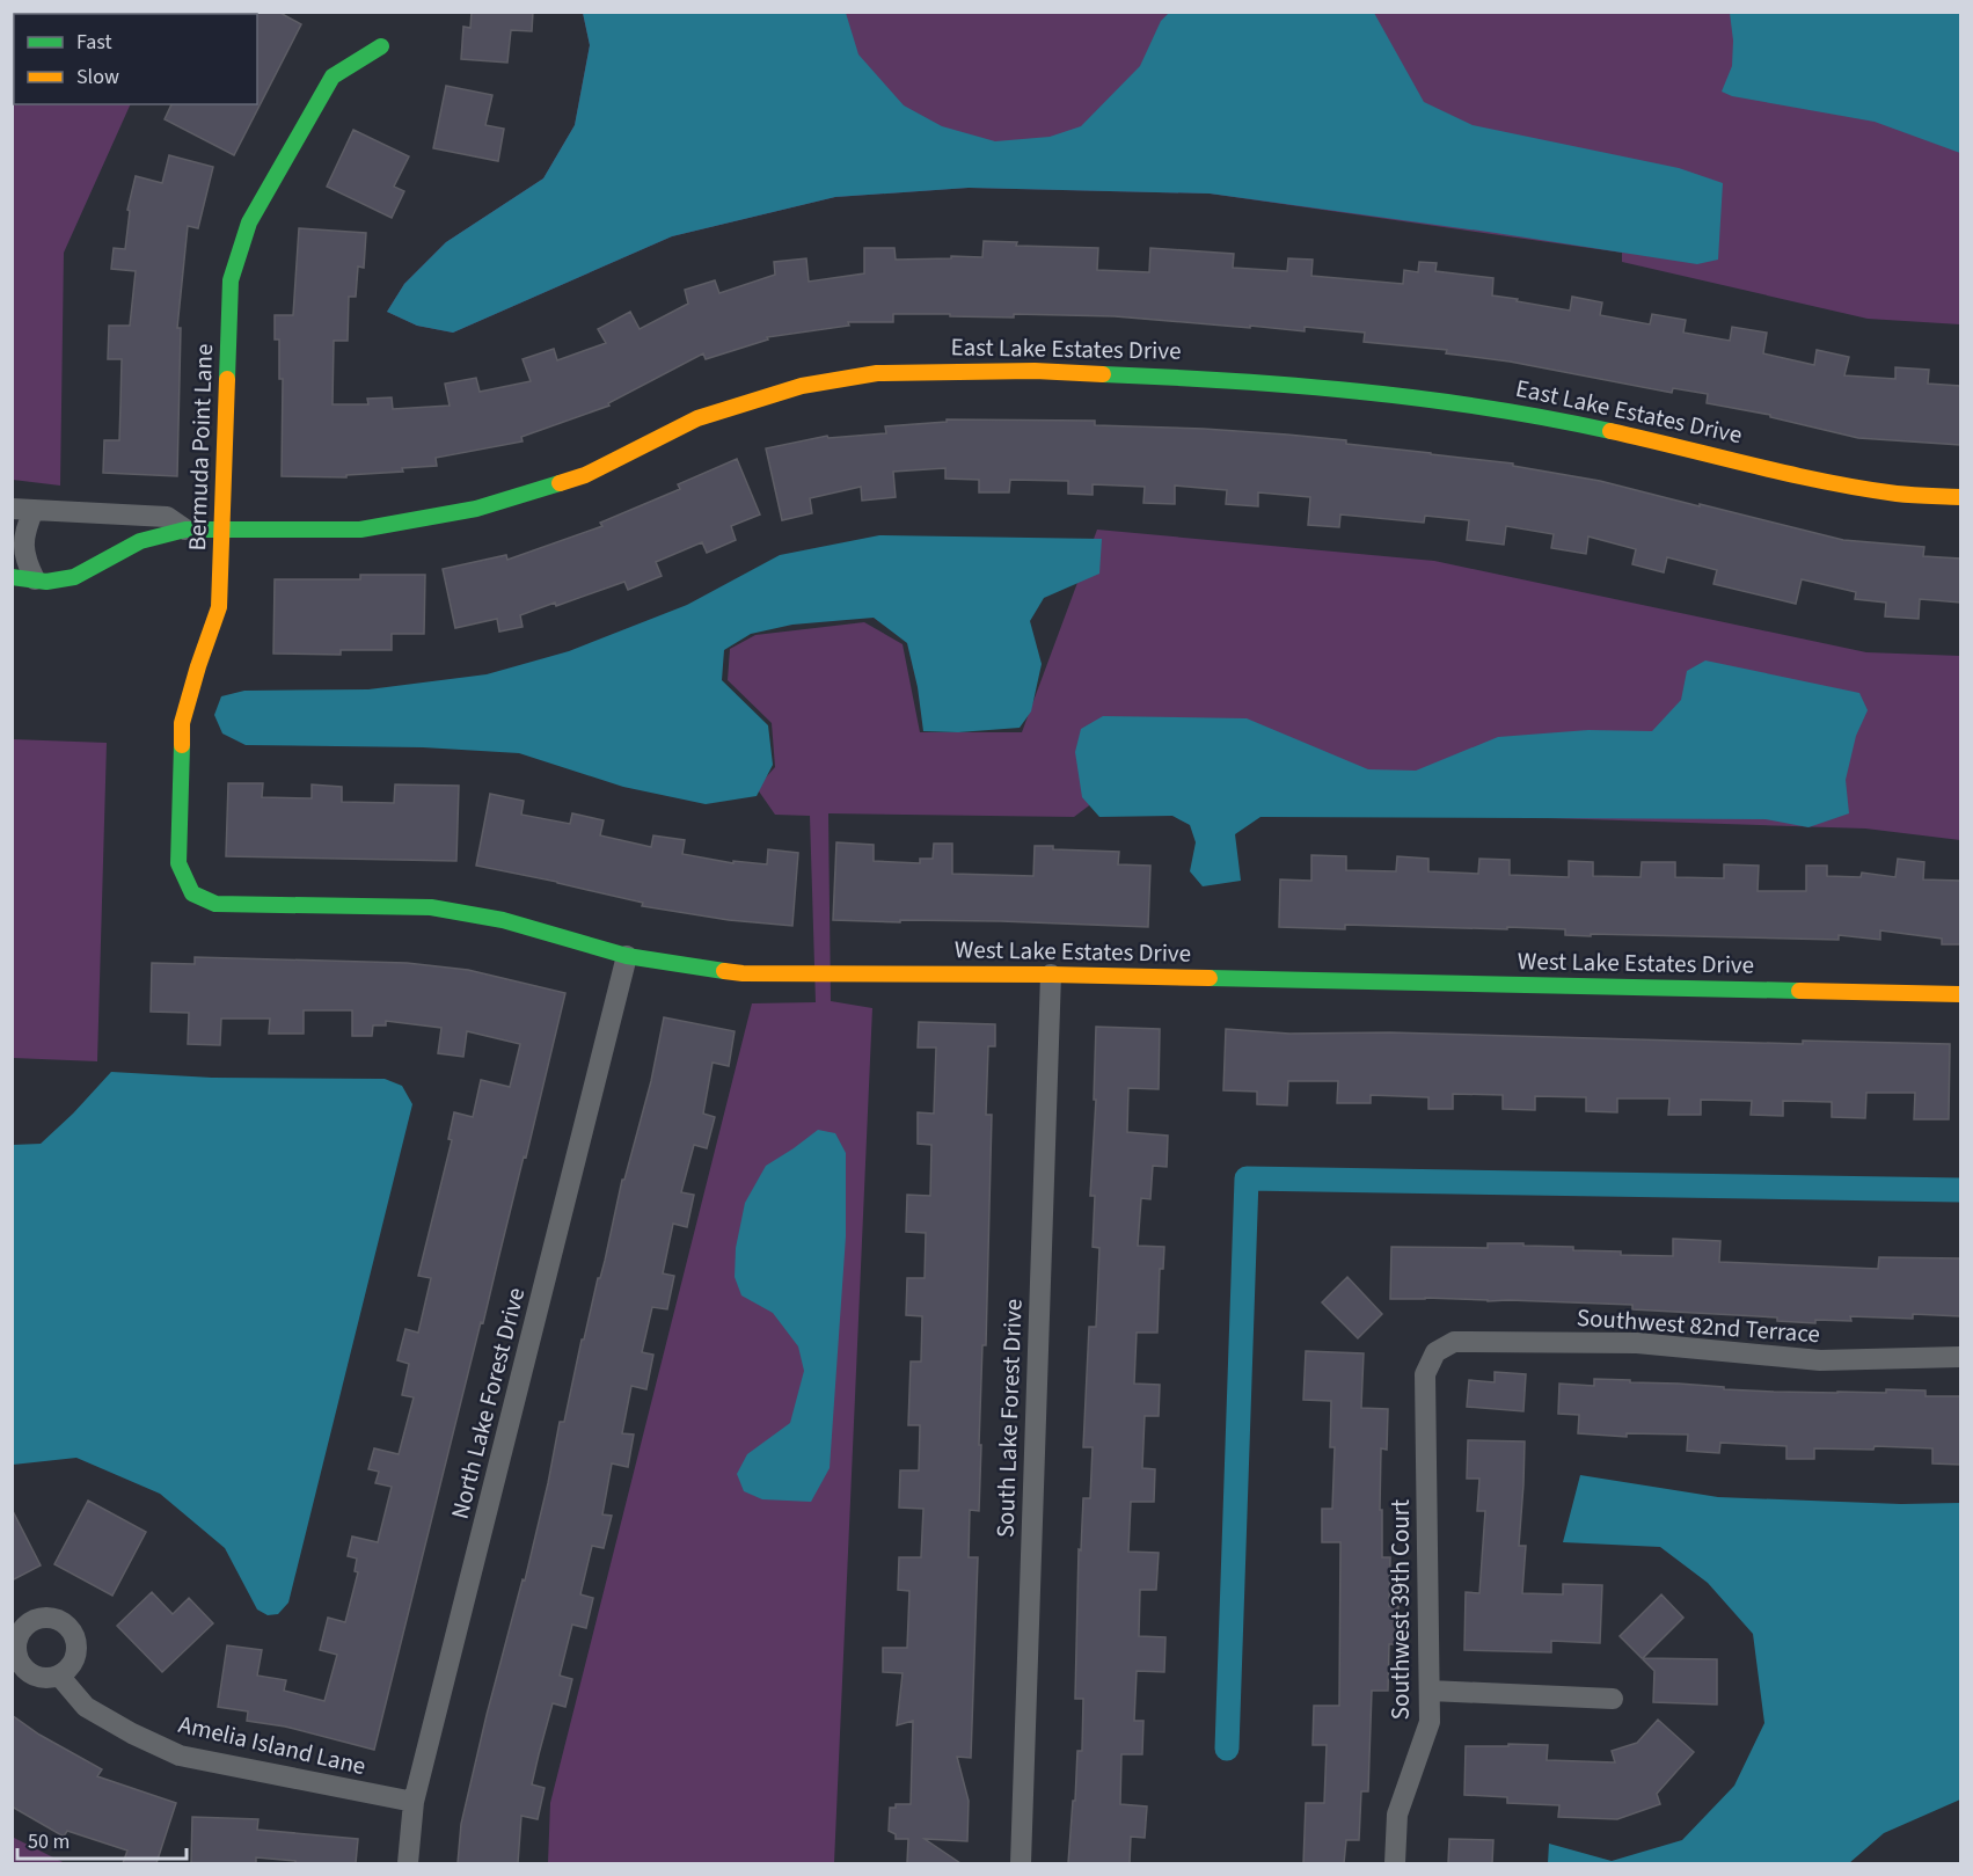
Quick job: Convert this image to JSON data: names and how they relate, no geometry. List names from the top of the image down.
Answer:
{
  "streets": {
    "street": [
      "East Lake Estates Drive",
      "Bermuda Point Lane",
      "West Lake Estates Drive",
      "Southwest 82nd Terrace",
      "North Lake Forest Drive",
      "South Lake Forest Drive",
      "Southwest 39th Court",
      "Amelia Island Lane"
    ]
  },
  "crossings": [
    ["East Lake Estates Drive", "Bermuda Point Lane"],
    ["Bermuda Point Lane", "West Lake Estates Drive"],
    ["West Lake Estates Drive", "North Lake Forest Drive"],
    ["West Lake Estates Drive", "South Lake Forest Drive"],
    ["Southwest 82nd Terrace", "Southwest 39th Court"],
    ["North Lake Forest Drive", "Amelia Island Lane"]
  ],
  "legend": ["Fast", "Slow"],
  "scale_bar": "50 m"
}
